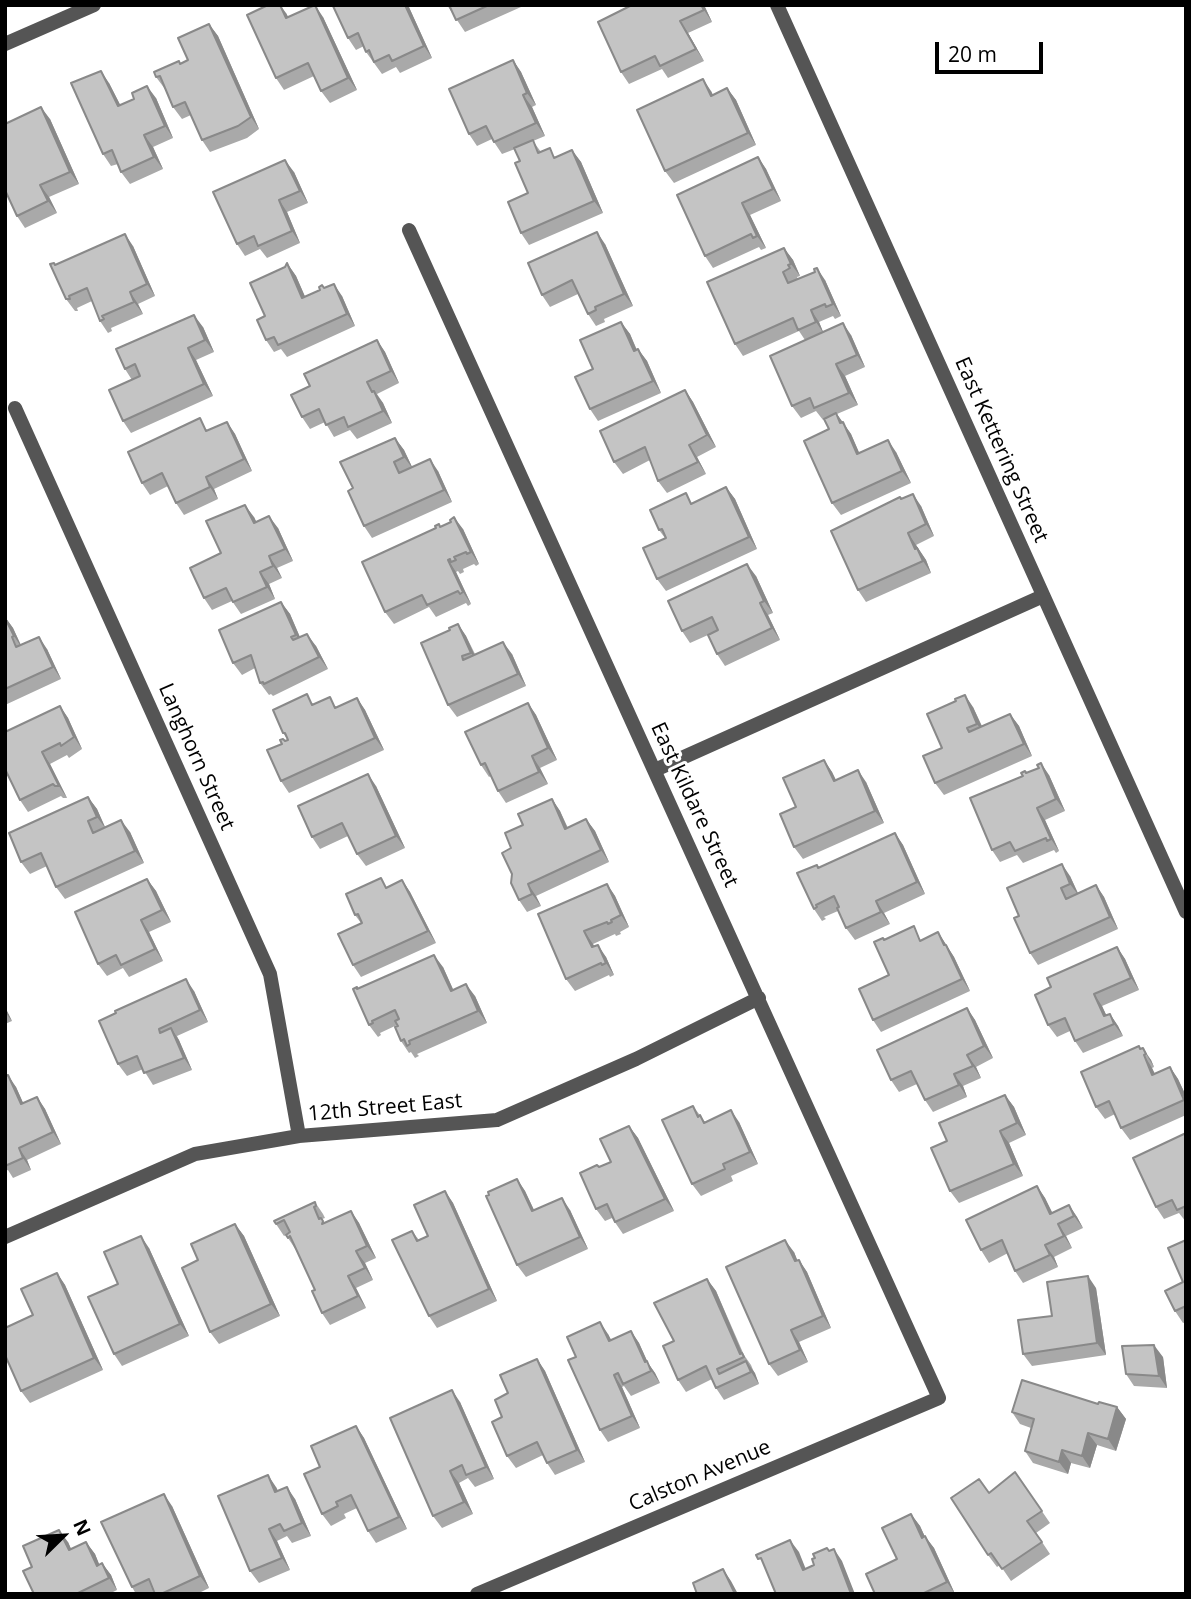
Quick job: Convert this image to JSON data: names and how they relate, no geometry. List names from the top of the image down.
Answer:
{
  "streets": {
    "street": [
      "East Kettering Street",
      "Langhorn Street",
      "East Kildare Street",
      "12th Street East",
      "Calston Avenue"
    ]
  },
  "crossings": [
    ["Langhorn Street", "12th Street East"],
    ["East Kildare Street", "12th Street East"],
    ["East Kildare Street", "Calston Avenue"]
  ],
  "scale_bar": "20 m",
  "north": "top right"
}
